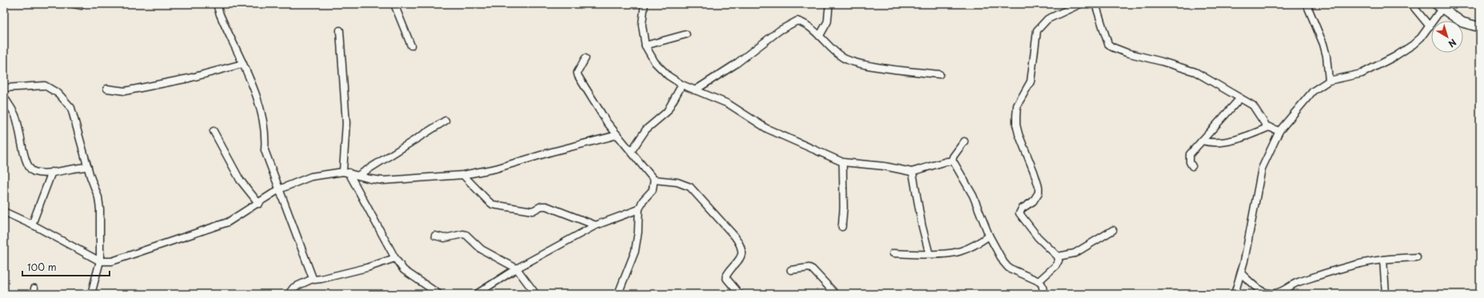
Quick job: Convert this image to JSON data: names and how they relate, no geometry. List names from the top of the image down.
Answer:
{
  "scale_bar": "100 m",
  "north": "bottom right"
}
